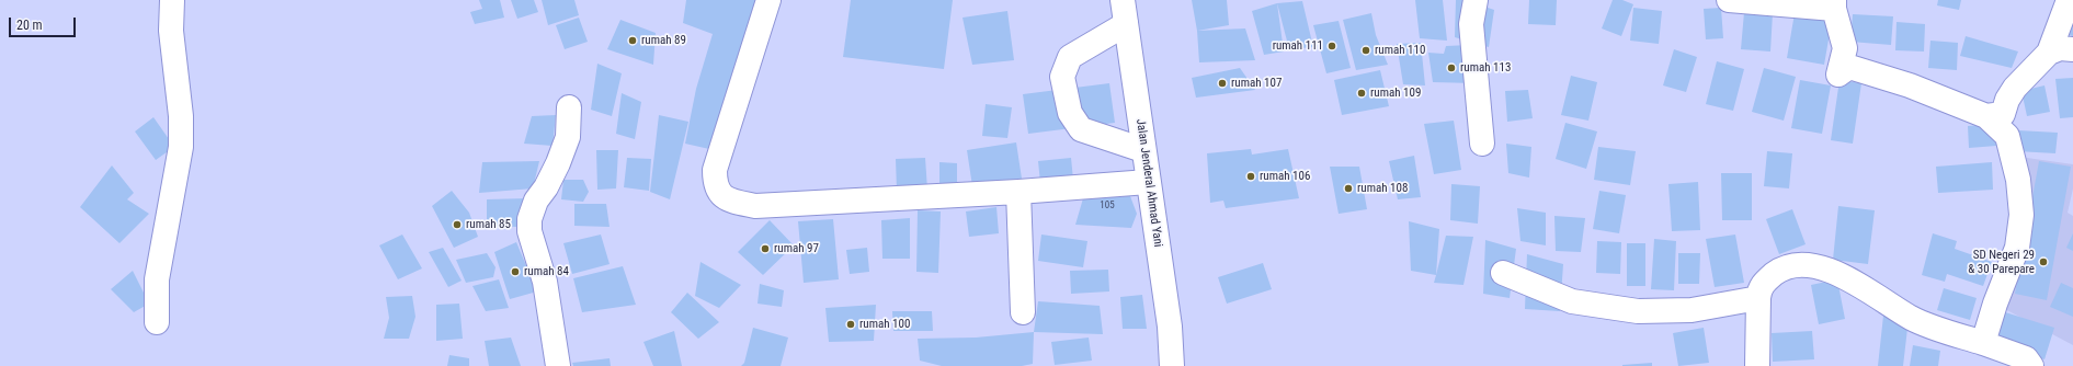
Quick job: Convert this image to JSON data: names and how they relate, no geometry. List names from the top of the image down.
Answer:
{
  "streets": {
    "main road": ["Jalan Jenderal Ahmad Yani"]
  },
  "places": [
    "rumah 89",
    "rumah 111",
    "rumah 110",
    "rumah 113",
    "rumah 107",
    "rumah 109",
    "rumah 106",
    "rumah 108",
    "rumah 85",
    "rumah 97",
    "SD Negeri 29 & 30 Parepare",
    "rumah 84",
    "rumah 100"
  ],
  "house_numbers": ["105"],
  "scale_bar": "20 m"
}
